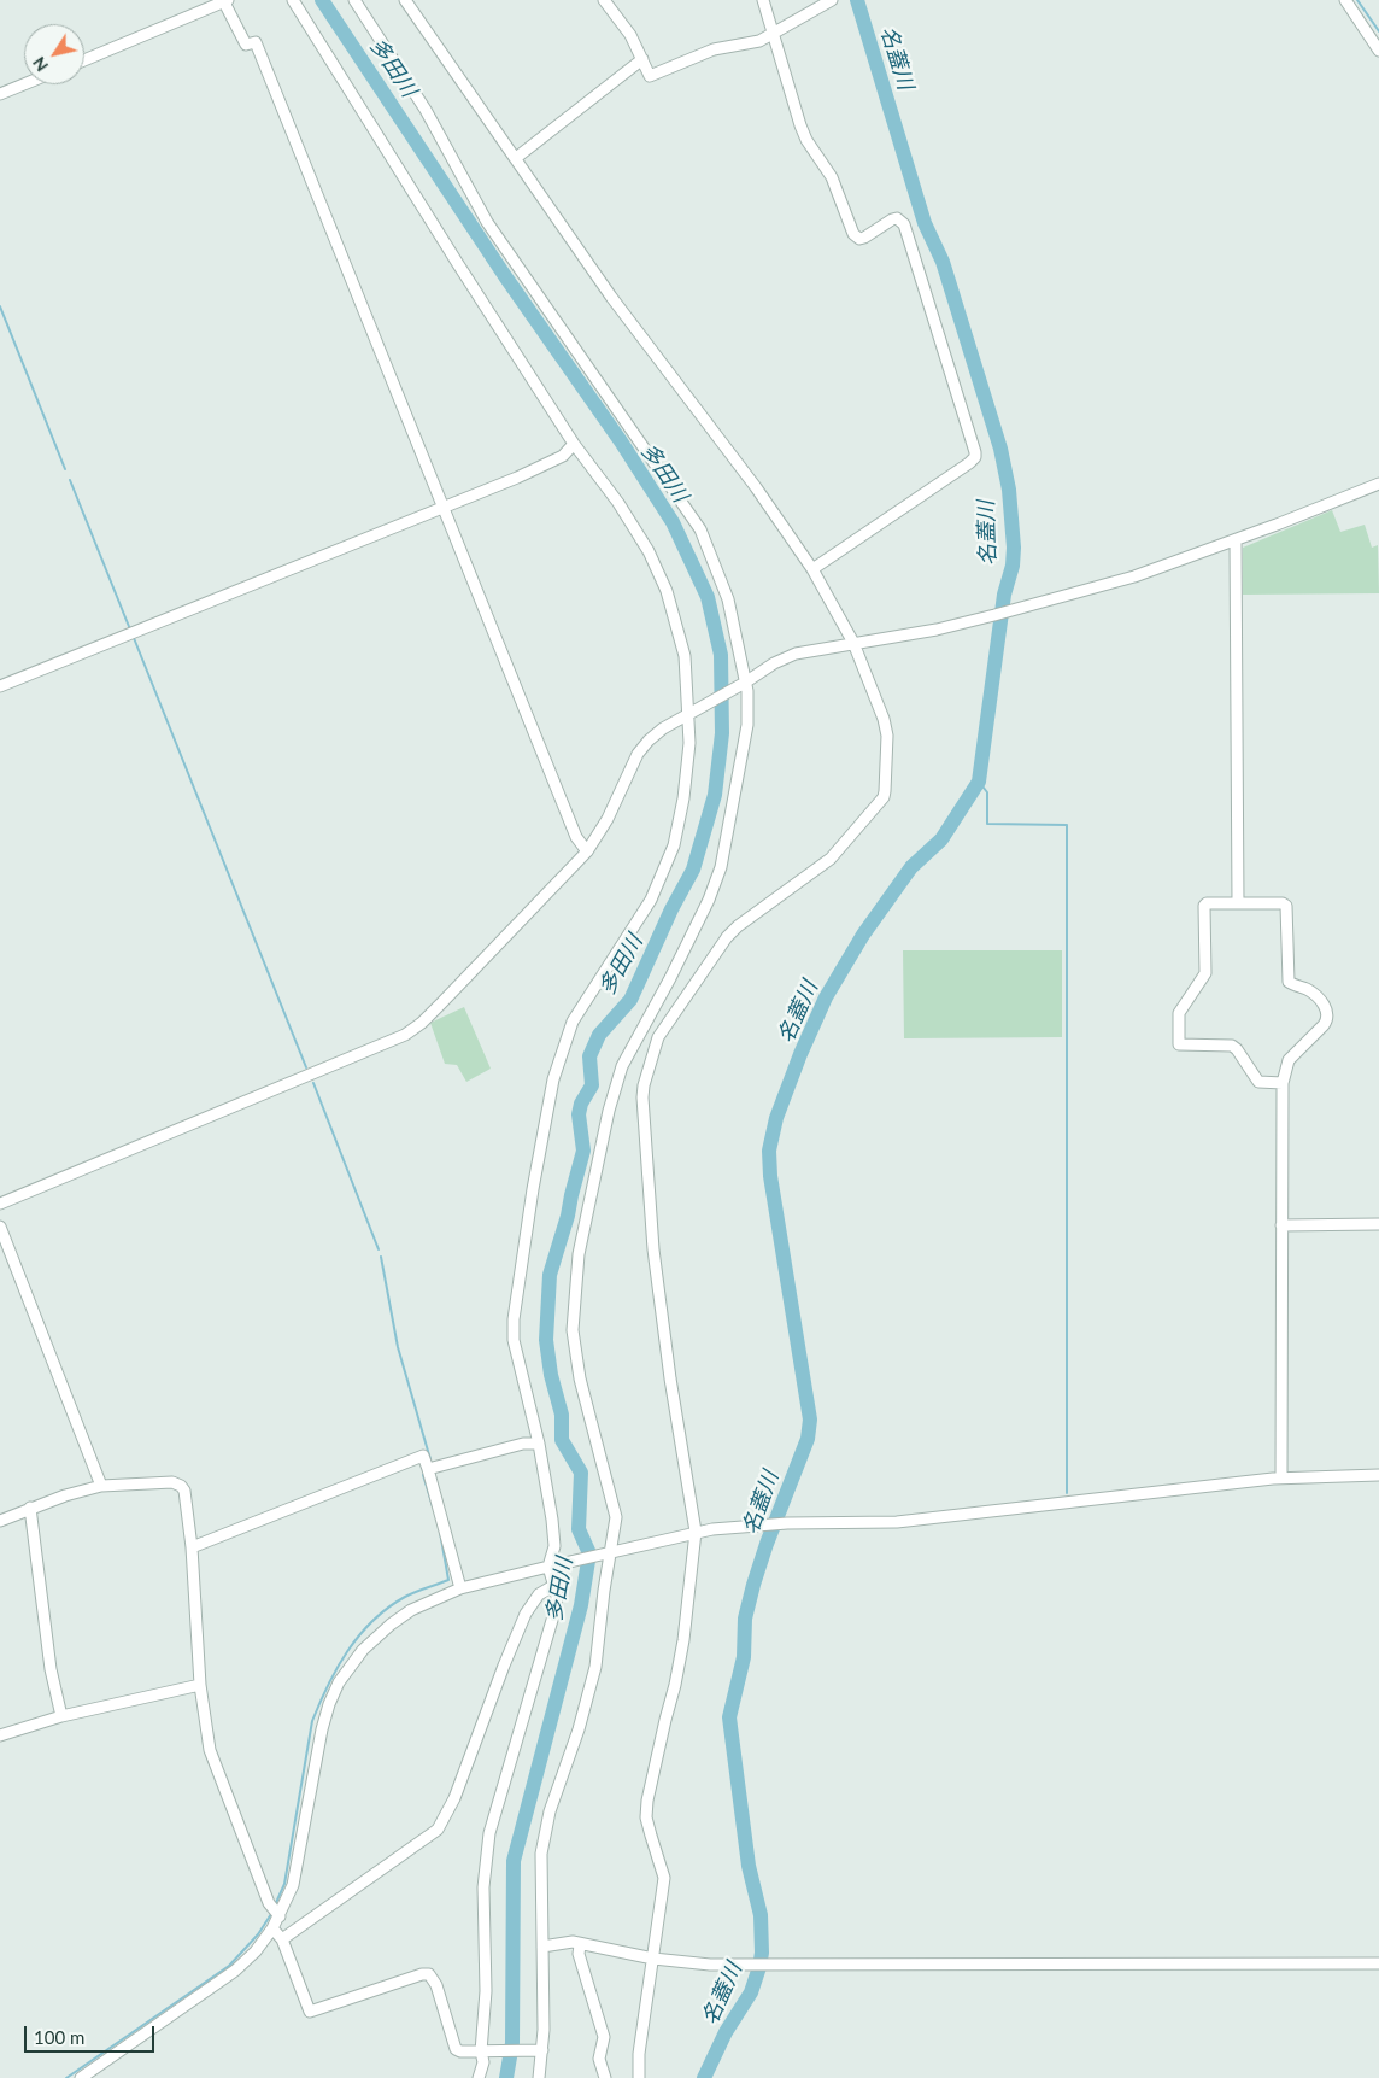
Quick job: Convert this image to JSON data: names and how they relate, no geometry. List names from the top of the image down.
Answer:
{
  "water": ["名蓋川", "多田川"],
  "scale_bar": "100 m",
  "north": "bottom left"
}
